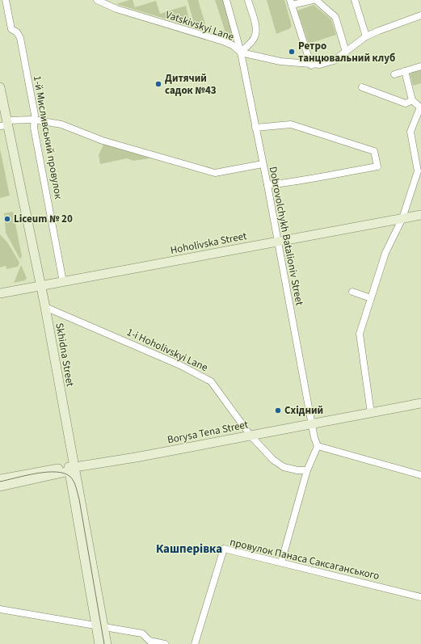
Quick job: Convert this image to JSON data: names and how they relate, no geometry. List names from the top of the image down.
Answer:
{
  "streets": {
    "street": [
      "Vatskivskyi Lane",
      "1-й Мисливський провулок",
      "Dobrovolchykh Batalioniv Street",
      "Hoholivska Street",
      "1-i Hoholivskyi Lane",
      "Skhidna Street",
      "Borysa Tena Street",
      "провулок Панаса Саксаганського"
    ]
  },
  "crossings": [
    ["Vatskivskyi Lane", "Dobrovolchykh Batalioniv Street"],
    ["1-й Мисливський провулок", "Hoholivska Street"],
    ["Dobrovolchykh Batalioniv Street", "Hoholivska Street"],
    ["Dobrovolchykh Batalioniv Street", "Borysa Tena Street"],
    ["Hoholivska Street", "Skhidna Street"],
    ["1-i Hoholivskyi Lane", "Skhidna Street"],
    ["1-i Hoholivskyi Lane", "Borysa Tena Street"],
    ["Skhidna Street", "Borysa Tena Street"]
  ],
  "districts": ["Кашперівка"],
  "places": [
    "Ретро танцювальний клуб",
    "Дитячий садок №43",
    "Liceum № 20",
    "Східний"
  ]
}
